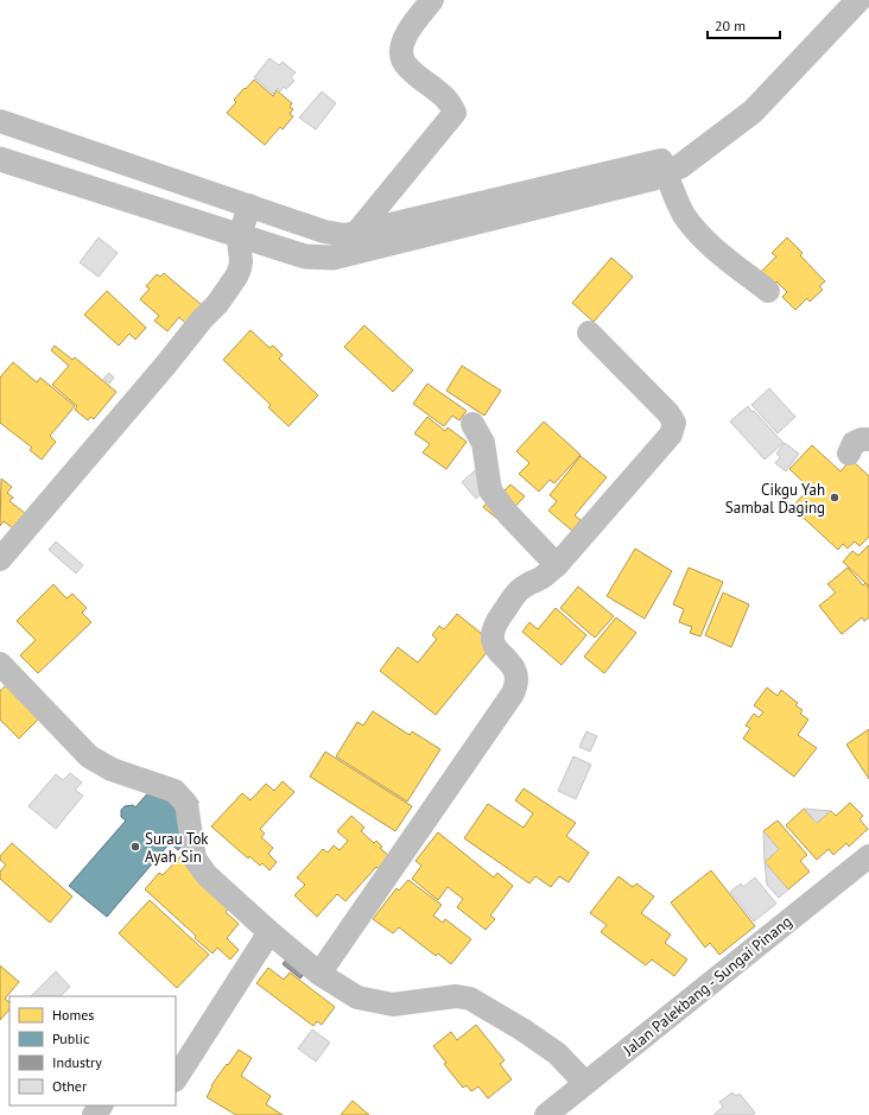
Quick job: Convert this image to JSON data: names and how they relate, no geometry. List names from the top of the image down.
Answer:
{
  "streets": {
    "street": ["Jalan Palekbang - Sungai Pinang"]
  },
  "places": ["Cikgu Yah Sambal Daging", "Surau Tok Ayah Sin"],
  "legend": [
    "Homes",
    "Public",
    "Industry",
    "Other"
  ],
  "scale_bar": "20 m"
}
